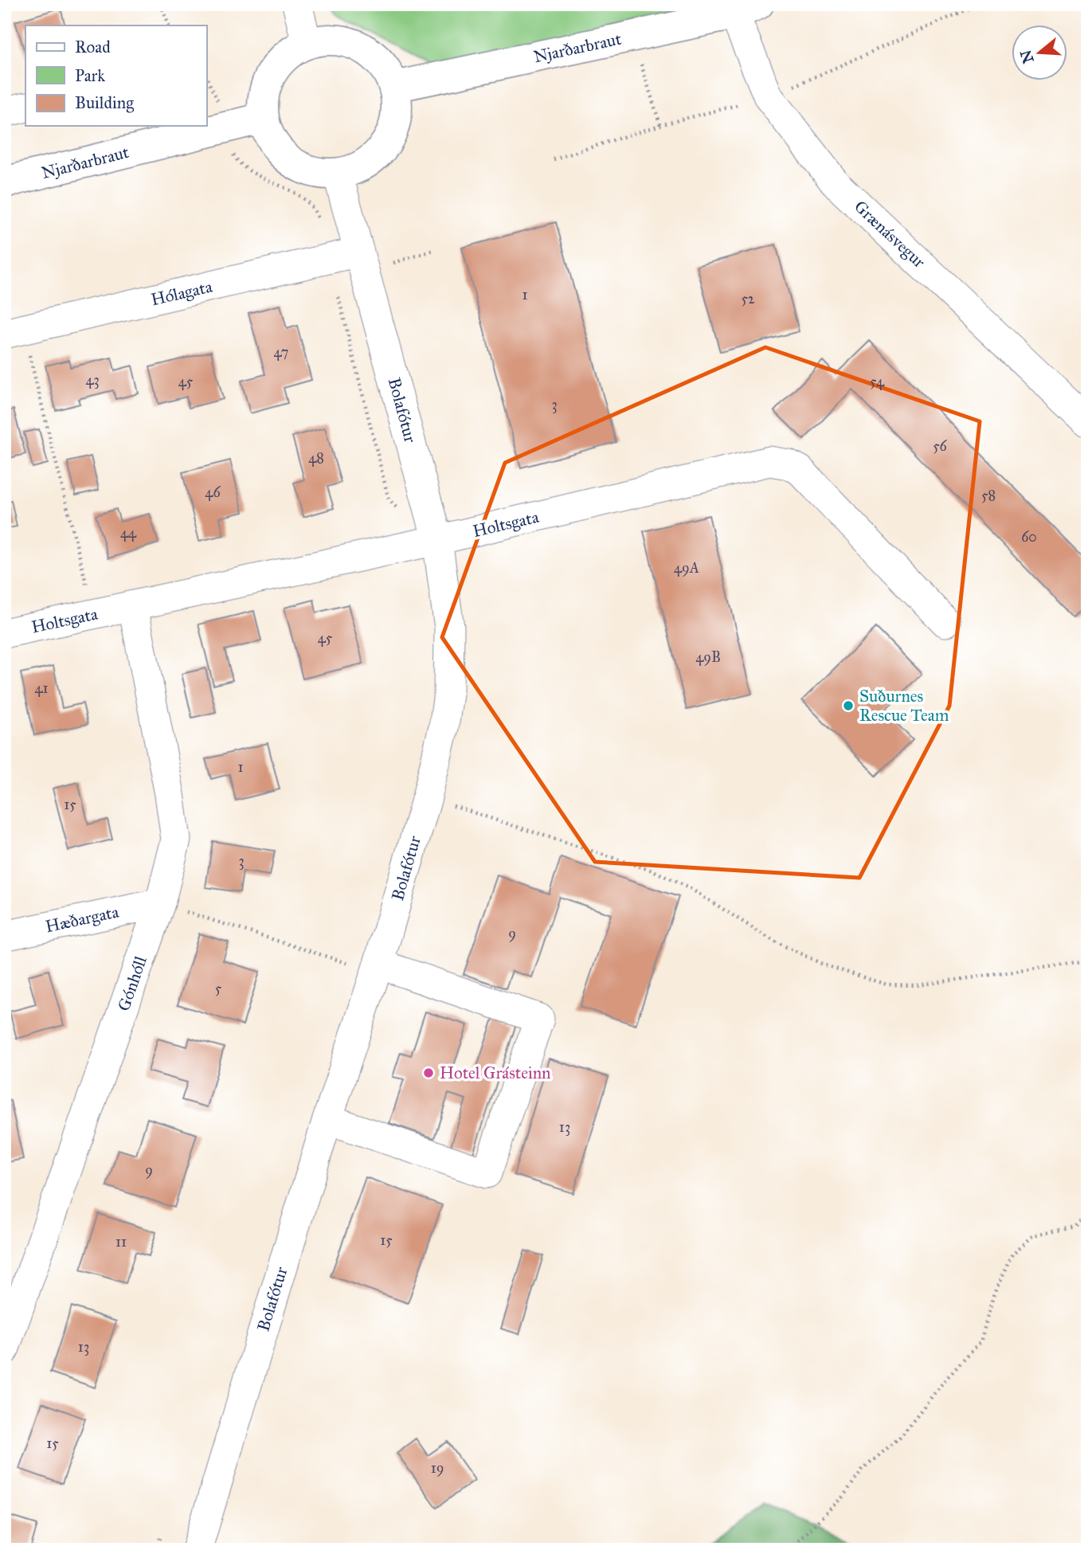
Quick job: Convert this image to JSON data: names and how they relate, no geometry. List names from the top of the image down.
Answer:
{
  "streets": {
    "main road": ["Njarðarbraut"],
    "street": [
      "Grænásvegur",
      "Hólagata",
      "Bolafótur",
      "Holtsgata",
      "Hæðargata",
      "Gónhóll"
    ]
  },
  "crossings": [
    ["Njarðarbraut", "Grænásvegur"],
    ["Njarðarbraut", "Bolafótur"],
    ["Hólagata", "Bolafótur"],
    ["Bolafótur", "Holtsgata"],
    ["Holtsgata", "Gónhóll"],
    ["Hæðargata", "Gónhóll"]
  ],
  "places": ["Suðurnes Rescue Team", "Hotel Grásteinn"],
  "house_numbers": [
    "1",
    "52",
    "47",
    "43",
    "45",
    "54",
    "3",
    "56",
    "48",
    "46",
    "58",
    "44",
    "60",
    "49A",
    "45",
    "49B",
    "41",
    "1",
    "15",
    "3",
    "9",
    "5",
    "13",
    "9",
    "15",
    "11",
    "13",
    "15",
    "19"
  ],
  "legend": ["Road", "Park", "Building"],
  "north": "left"
}
